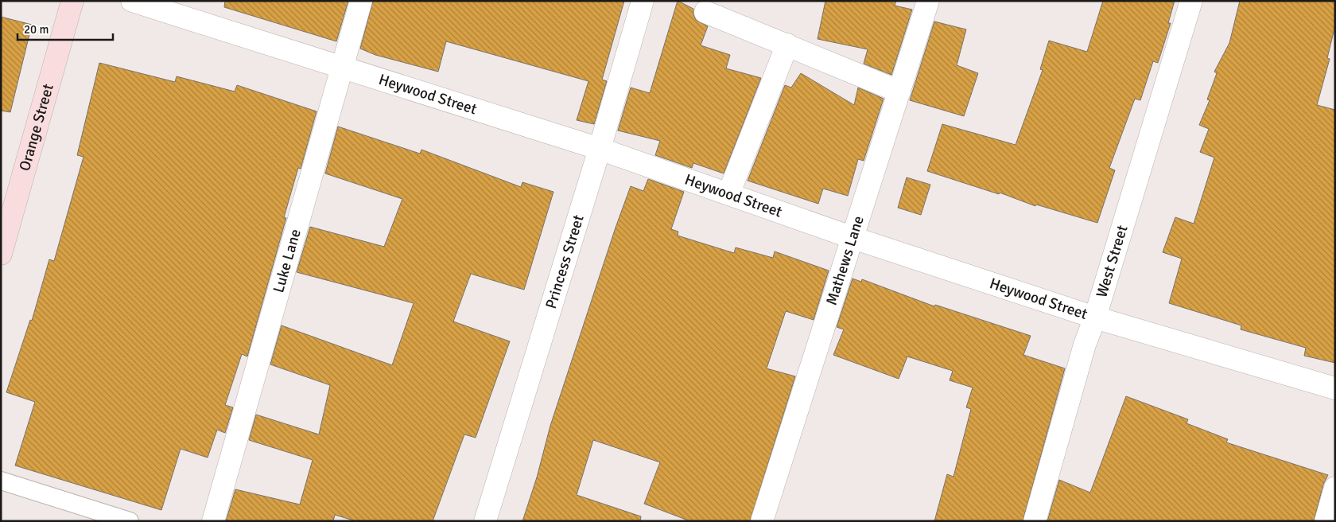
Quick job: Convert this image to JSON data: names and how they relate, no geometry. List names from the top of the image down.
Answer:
{
  "streets": {
    "street": [
      "Heywood Street",
      "Orange Street",
      "Luke Lane",
      "Princess Street",
      "Mathews Lane",
      "West Street"
    ]
  },
  "crossings": [
    ["Heywood Street", "Luke Lane"],
    ["Heywood Street", "Princess Street"],
    ["Heywood Street", "Mathews Lane"],
    ["Heywood Street", "West Street"]
  ],
  "scale_bar": "20 m"
}
